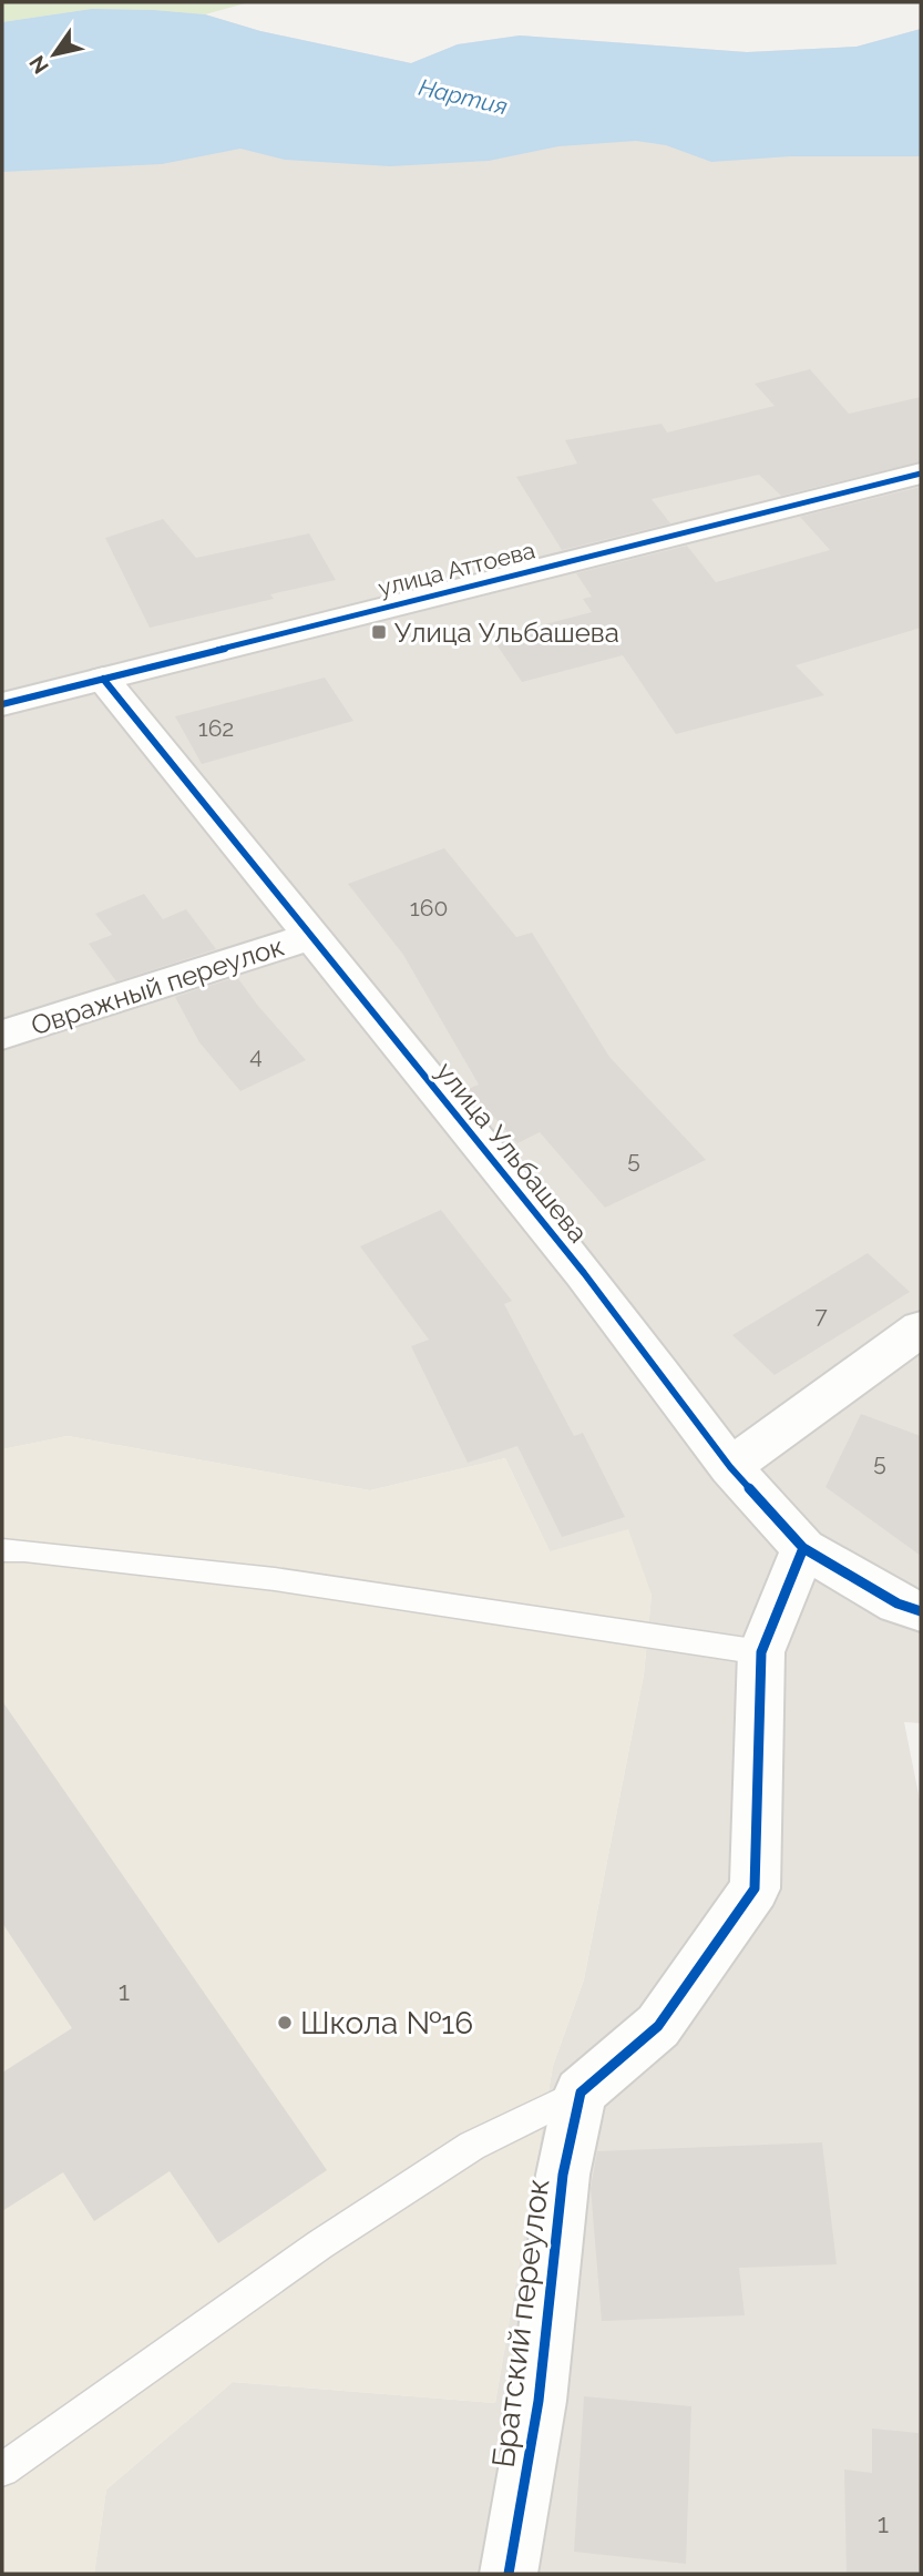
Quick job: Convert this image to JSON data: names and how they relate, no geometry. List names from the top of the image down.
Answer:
{
  "streets": {
    "street": [
      "улица Аттоева",
      "Овражный переулок",
      "улица Ульбашева",
      "Братский переулок"
    ]
  },
  "crossings": [
    ["улица Аттоева", "улица Ульбашева"],
    ["Овражный переулок", "улица Ульбашева"]
  ],
  "water": ["Нартия"],
  "places": {
    "transit": ["Улица Ульбашева"],
    "other": ["Школа №16"]
  },
  "house_numbers": [
    "162",
    "160",
    "4",
    "5",
    "7",
    "5",
    "1",
    "1"
  ],
  "north": "bottom left"
}
